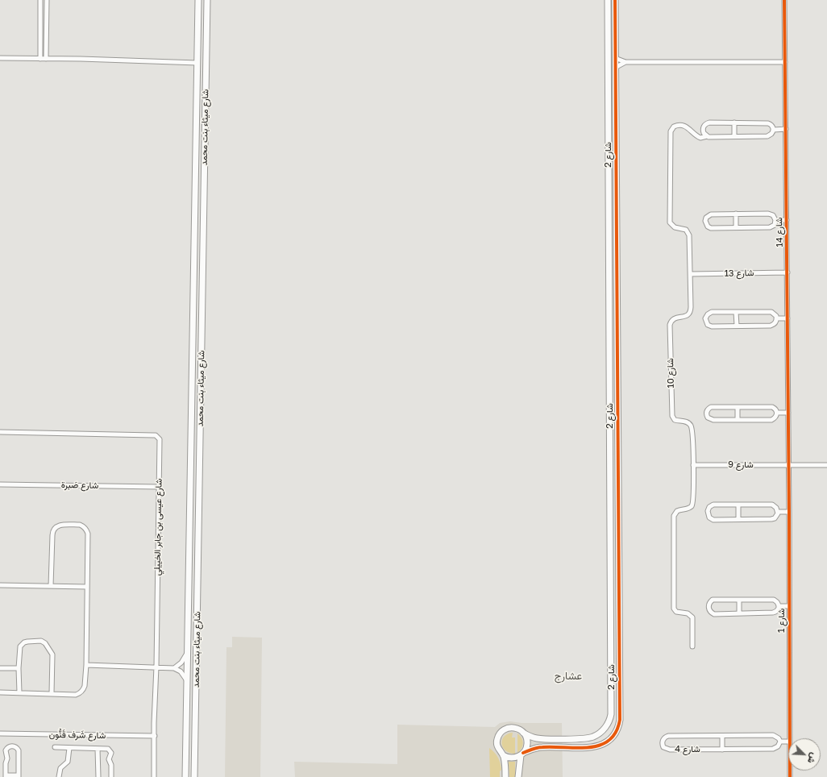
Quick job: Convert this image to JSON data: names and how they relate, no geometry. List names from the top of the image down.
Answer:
{
  "streets": {
    "street": [
      "شارع ميثاء بنت محمد",
      "شارع 2",
      "شارع 14",
      "شارع 13",
      "شارع 10",
      "شارع 9",
      "شارع صَبرة",
      "شارع عيسى بن جابر الخييلي",
      "شارع 1",
      "شارع شَرف قَنُّون",
      "شارع 4"
    ]
  },
  "crossings": [
    ["شارع 14", "شارع 13"],
    ["شارع 14", "شارع 9"],
    ["شارع 14", "شارع 1"],
    ["شارع 13", "شارع 10"],
    ["شارع 10", "شارع 9"],
    ["شارع 9", "شارع 1"],
    ["شارع صَبرة", "شارع عيسى بن جابر الخييلي"],
    ["شارع عيسى بن جابر الخييلي", "شارع شَرف قَنُّون"]
  ],
  "districts": ["عشارج"],
  "north": "bottom right"
}
